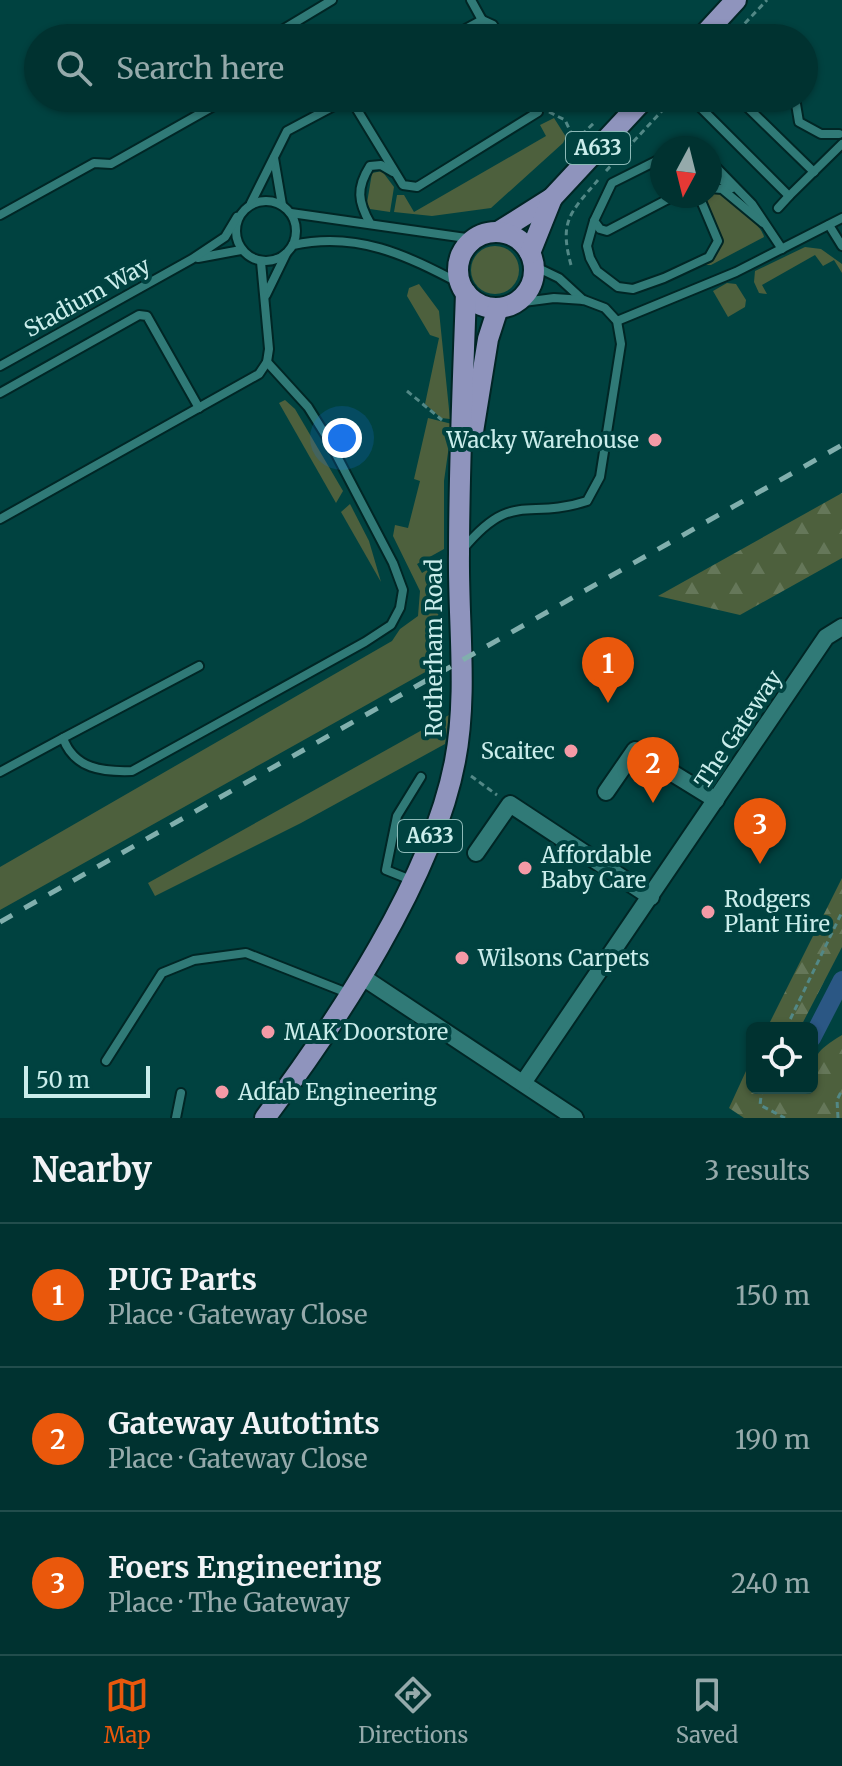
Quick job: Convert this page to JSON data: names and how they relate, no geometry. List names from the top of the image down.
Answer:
{
  "streets": {
    "main road": ["A633", "Rotherham Road"],
    "street": ["The Gateway"],
    "lane": ["Stadium Way"]
  },
  "places": [
    "Wacky Warehouse",
    "Scaitec",
    "Affordable Baby Care",
    "Rodgers Plant Hire",
    "Wilsons Carpets",
    "MAK Doorstore",
    "Adfab Engineering"
  ],
  "scale_bar": "50 m",
  "north": "bottom",
  "page": {
    "search": "Search here",
    "pins": ["1", "2", "3"],
    "scale": "50 m",
    "heading": ["Nearby", "3 results"],
    "list": [
      {
        "mark": "1",
        "name": "PUG Parts",
        "note": "Place · Gateway Close",
        "value": "150 m"
      },
      {
        "mark": "2",
        "name": "Gateway Autotints",
        "note": "Place · Gateway Close",
        "value": "190 m"
      },
      {
        "mark": "3",
        "name": "Foers Engineering",
        "note": "Place · The Gateway",
        "value": "240 m"
      }
    ],
    "nav": ["Map", "Directions", "Saved"]
  }
}
